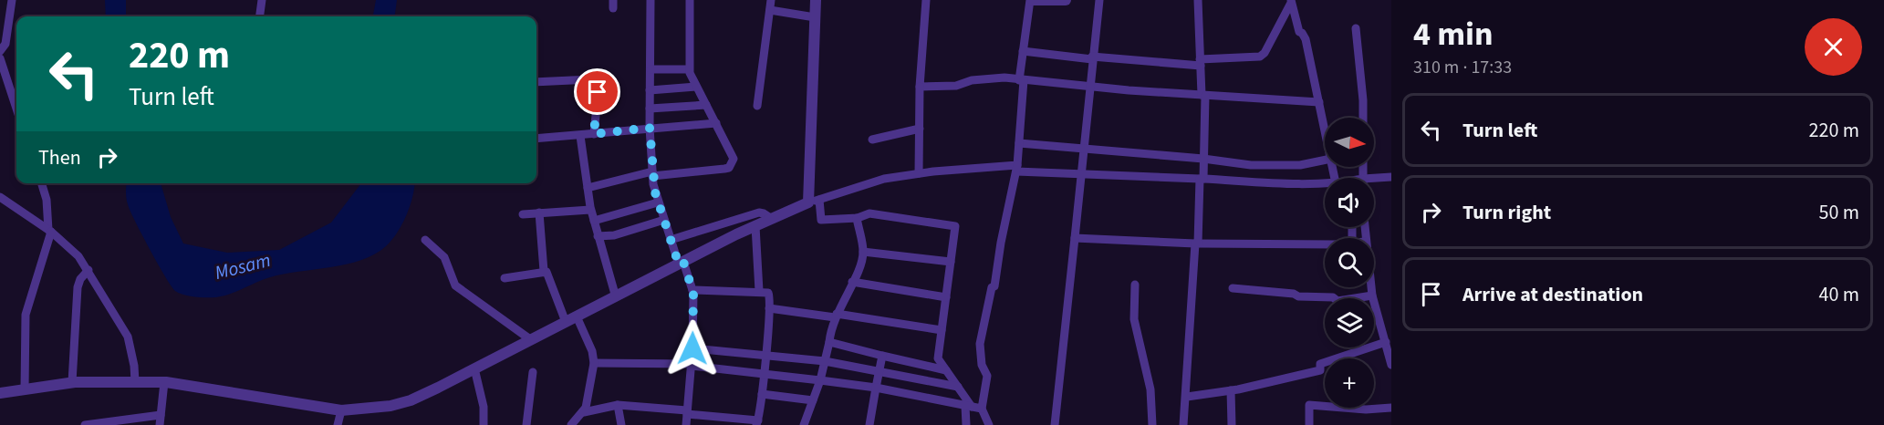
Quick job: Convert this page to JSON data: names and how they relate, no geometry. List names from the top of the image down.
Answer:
{
  "water": ["Mosam"],
  "north": "right",
  "page": {
    "heading": ["4 min", "310 m · 17:33"],
    "turn": ["220 m", "Turn left"],
    "list": [
      {
        "name": "Turn left",
        "value": "220 m"
      },
      {
        "name": "Turn right",
        "value": "50 m"
      },
      {
        "name": "Arrive at destination",
        "value": "40 m"
      }
    ],
    "map_buttons": "+",
    "then": "Then"
  }
}
